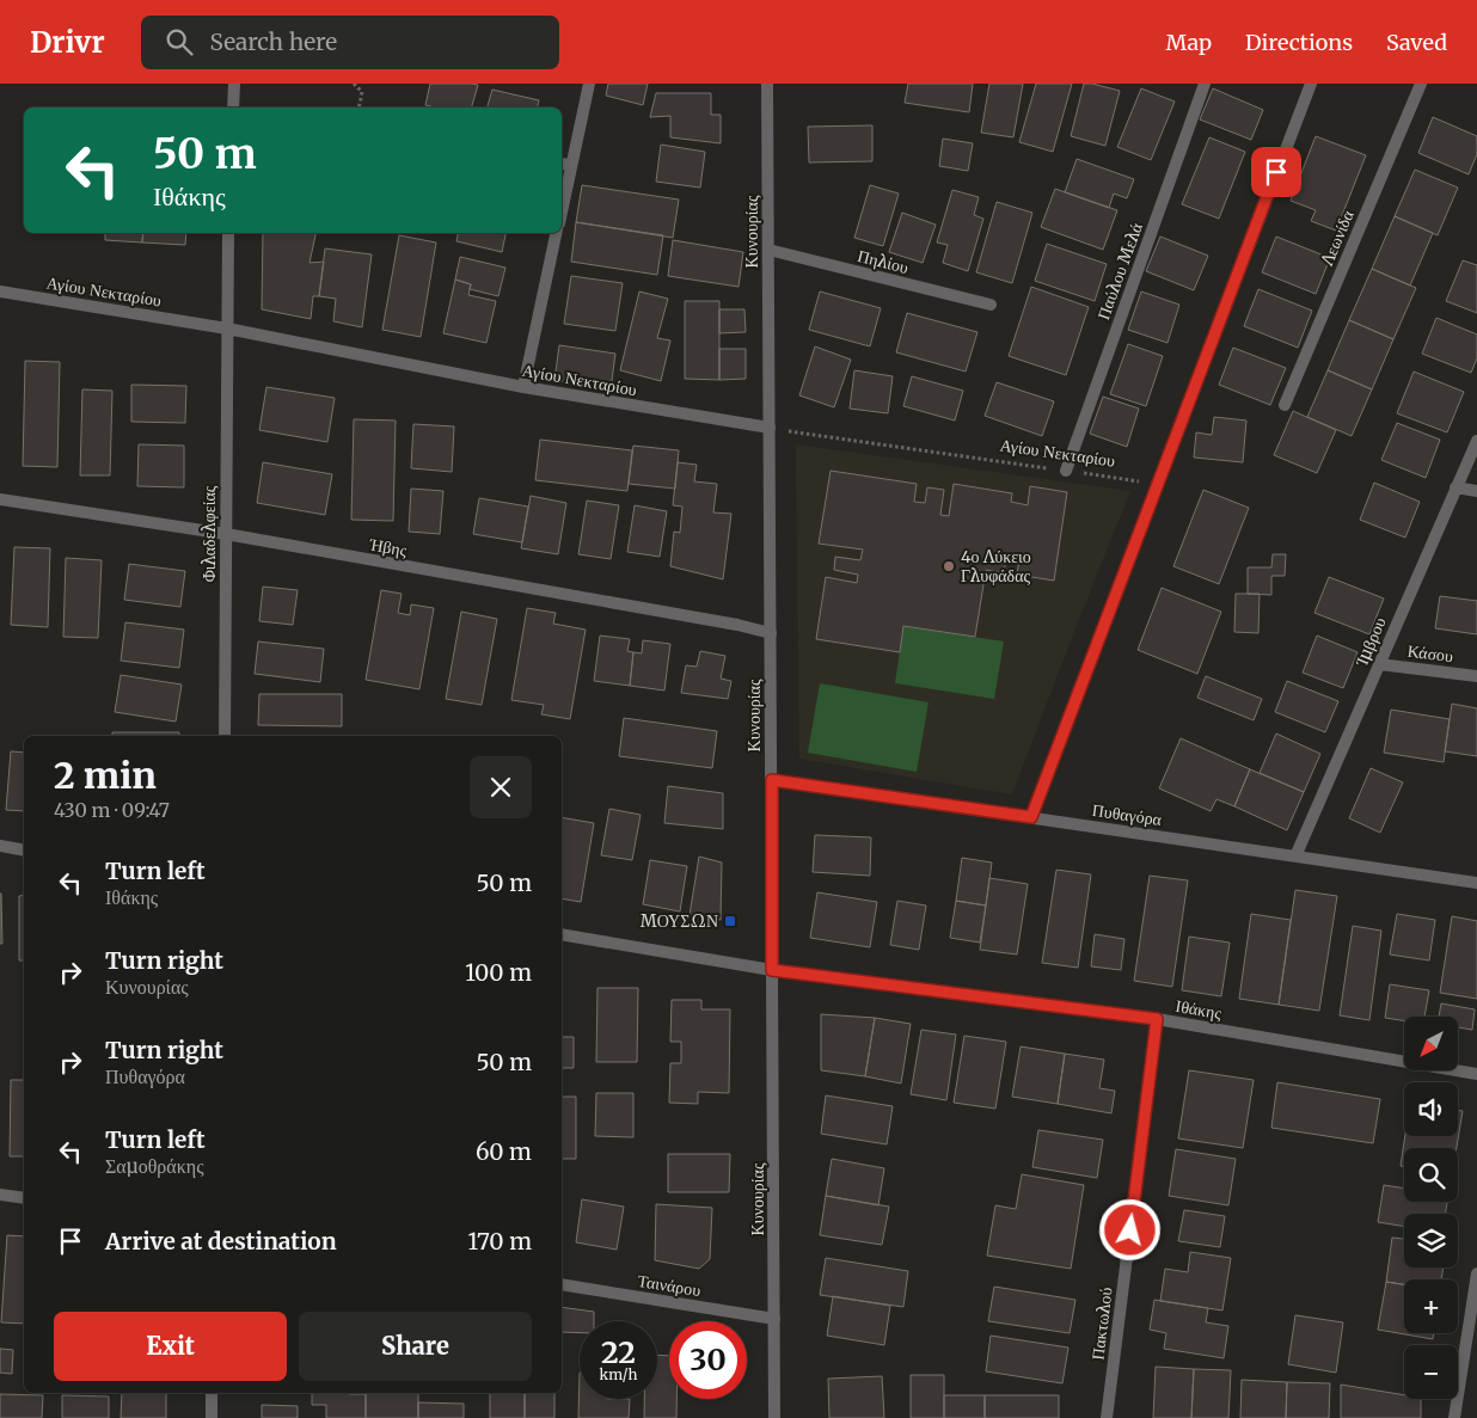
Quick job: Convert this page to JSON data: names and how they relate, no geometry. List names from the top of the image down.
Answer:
{
  "streets": {
    "street": [
      "Κυνουρίας",
      "Λεωνίδα",
      "Πηλίου",
      "Παύλου Μελά",
      "Αγίου Νεκταρίου",
      "Φιλαδελφείας",
      "Ήβης",
      "Ίμβρου",
      "Κάσου",
      "Πυθαγόρα",
      "Ιθάκης",
      "Ταινάρου",
      "Πακτωλού"
    ]
  },
  "crossings": [
    ["Κυνουρίας", "Πηλίου"],
    ["Κυνουρίας", "Αγίου Νεκταρίου"],
    ["Κυνουρίας", "Ήβης"],
    ["Κυνουρίας", "Πυθαγόρα"],
    ["Κυνουρίας", "Ιθάκης"],
    ["Κυνουρίας", "Ταινάρου"],
    ["Παύλου Μελά", "Αγίου Νεκταρίου"],
    ["Αγίου Νεκταρίου", "Φιλαδελφείας"],
    ["Φιλαδελφείας", "Ήβης"],
    ["Ίμβρου", "Κάσου"],
    ["Ίμβρου", "Πυθαγόρα"],
    ["Ιθάκης", "Πακτωλού"]
  ],
  "places": {
    "other": ["4ο Λύκειο Γλυφάδας"],
    "transit": ["ΜΟΥΣΩΝ"]
  },
  "north": "bottom left",
  "page": {
    "header": "Drivr",
    "search": "Search here",
    "nav": ["Map", "Directions", "Saved"],
    "turn": ["50 m", "Ιθάκης"],
    "heading": ["2 min", "430 m · 09:47"],
    "list": [
      {
        "name": "Turn left",
        "note": "Ιθάκης",
        "value": "50 m"
      },
      {
        "name": "Turn right",
        "note": "Κυνουρίας",
        "value": "100 m"
      },
      {
        "name": "Turn right",
        "note": "Πυθαγόρα",
        "value": "50 m"
      },
      {
        "name": "Turn left",
        "note": "Σαμοθράκης",
        "value": "60 m"
      },
      {
        "name": "Arrive at destination",
        "value": "170 m"
      }
    ],
    "map_buttons": ["+", "−"],
    "buttons": ["Exit", "Share"],
    "speed": "22 km/h",
    "limit": "30"
  }
}
